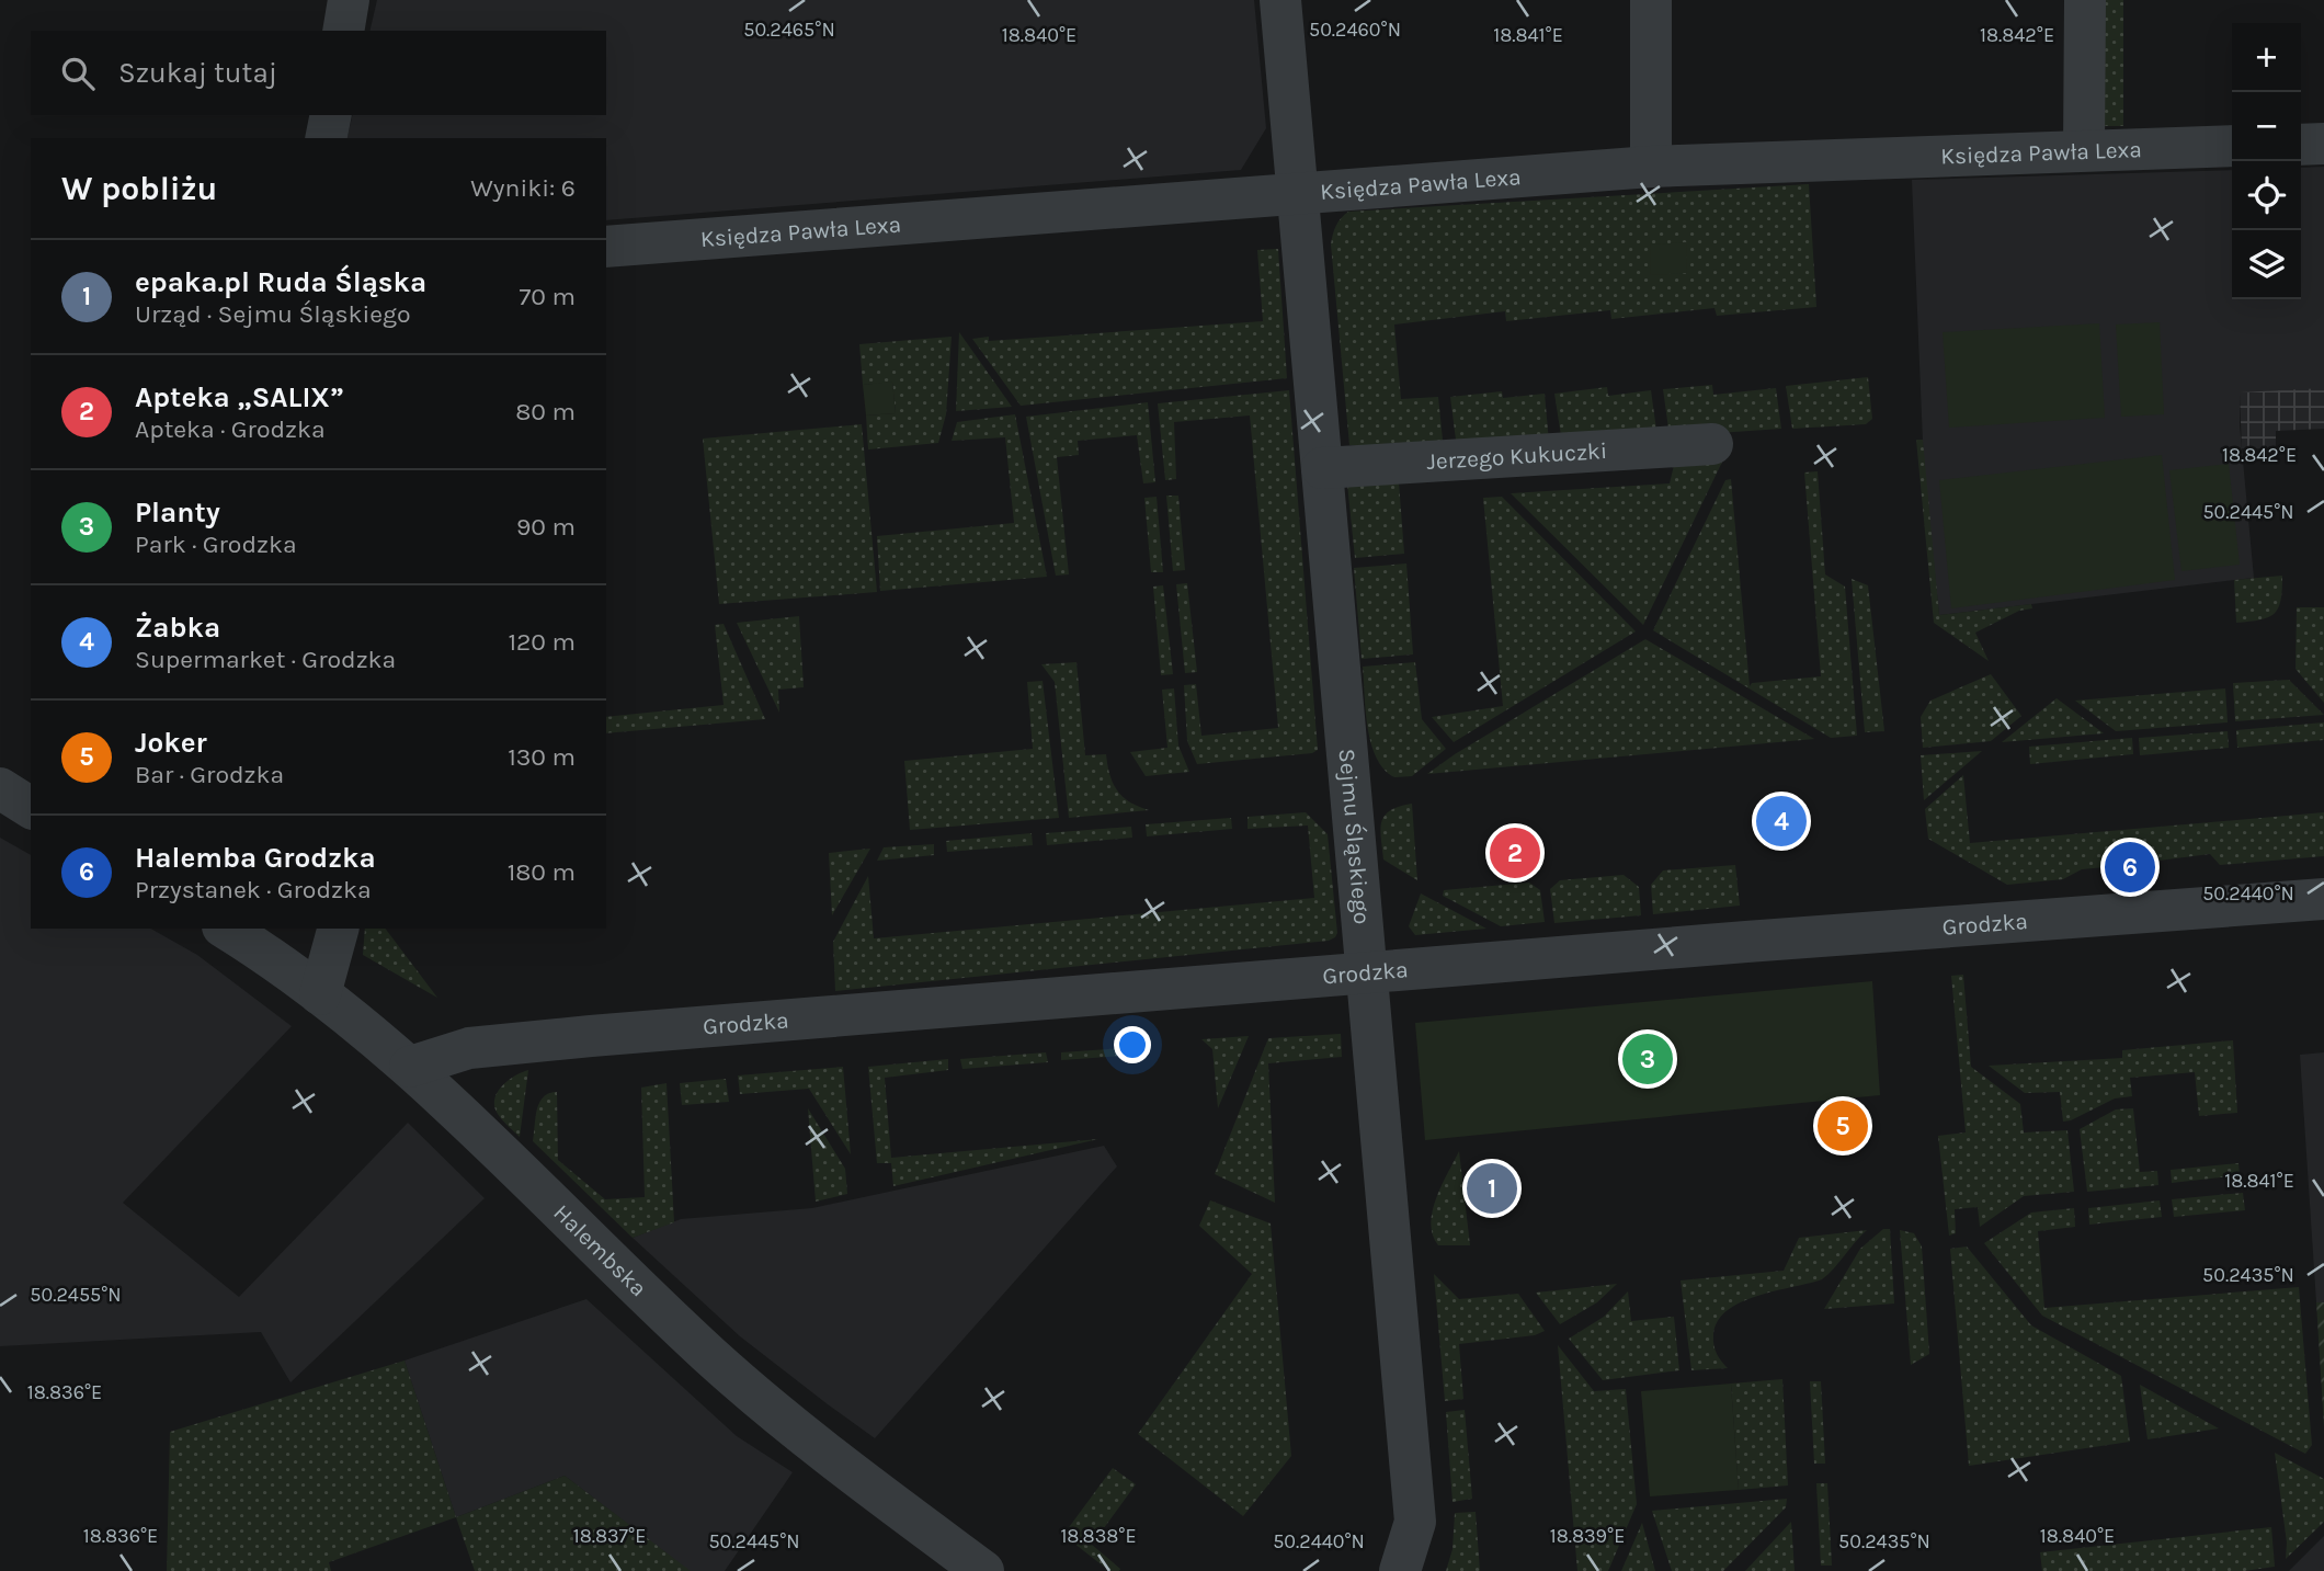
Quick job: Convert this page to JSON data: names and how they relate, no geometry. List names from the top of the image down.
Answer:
{
  "streets": {
    "street": [
      "Księdza Pawła Lexa",
      "Jerzego Kukuczki",
      "Sejmu Śląskiego",
      "Grodzka",
      "Halembska"
    ]
  },
  "crossings": [
    ["Księdza Pawła Lexa", "Sejmu Śląskiego"],
    ["Jerzego Kukuczki", "Sejmu Śląskiego"],
    ["Sejmu Śląskiego", "Grodzka"],
    ["Grodzka", "Halembska"]
  ],
  "page": {
    "map_buttons": ["+", "−"],
    "search": "Szukaj tutaj",
    "heading": ["W pobliżu", "Wyniki: 6"],
    "list": [
      {
        "mark": "1",
        "name": "epaka.pl Ruda Śląska",
        "note": "Urząd · Sejmu Śląskiego",
        "value": "70 m"
      },
      {
        "mark": "2",
        "name": "Apteka „SALIX”",
        "note": "Apteka · Grodzka",
        "value": "80 m"
      },
      {
        "mark": "3",
        "name": "Planty",
        "note": "Park · Grodzka",
        "value": "90 m"
      },
      {
        "mark": "4",
        "name": "Żabka",
        "note": "Supermarket · Grodzka",
        "value": "120 m"
      },
      {
        "mark": "5",
        "name": "Joker",
        "note": "Bar · Grodzka",
        "value": "130 m"
      },
      {
        "mark": "6",
        "name": "Halemba Grodzka",
        "note": "Przystanek · Grodzka",
        "value": "180 m"
      }
    ],
    "pins": [
      "4",
      "2",
      "6",
      "3",
      "5",
      "1"
    ]
  },
  "coordinates": [
    "50.2465°N",
    "50.2460°N",
    "18.840°E",
    "18.841°E",
    "18.842°E",
    "50.2445°N",
    "50.2440°N",
    "50.2435°N",
    "50.2455°N",
    "18.836°E",
    "18.837°E",
    "18.838°E",
    "18.839°E"
  ]
}
